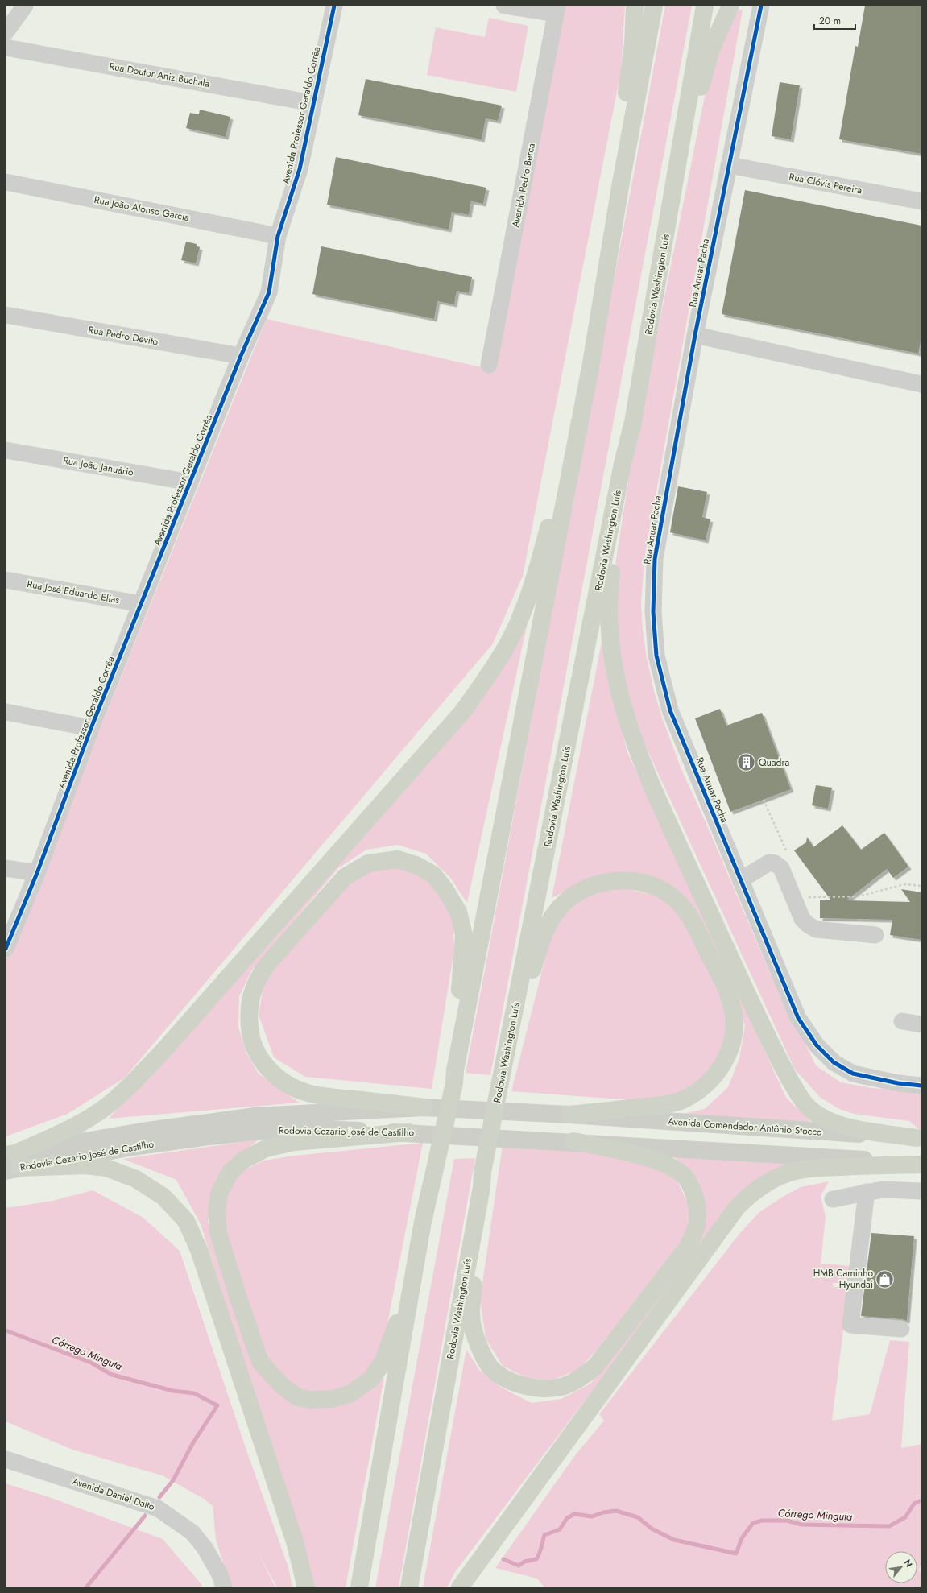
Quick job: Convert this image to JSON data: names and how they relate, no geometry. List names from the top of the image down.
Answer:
{
  "streets": {
    "highway": ["Rodovia Washington Luís"],
    "main road": ["Avenida Comendador Antônio Stocco", "Rodovia Cezario José de Castilho"],
    "street": [
      "Rua Doutor Aniz Buchala",
      "Avenida Professor Geraldo Corrêa",
      "Rua Clóvis Pereira",
      "Avenida Pedro Berca",
      "Rua João Alonso Garcia",
      "Rua Anuar Pacha",
      "Rua Pedro Devito",
      "Rua João Januário",
      "Rua José Eduardo Elias",
      "Avenida Daniel Dalto"
    ]
  },
  "crossings": [
    ["Rua Doutor Aniz Buchala", "Avenida Professor Geraldo Corrêa"],
    ["Avenida Professor Geraldo Corrêa", "Rua João Alonso Garcia"],
    ["Avenida Professor Geraldo Corrêa", "Rua Pedro Devito"],
    ["Avenida Professor Geraldo Corrêa", "Rua João Januário"],
    ["Avenida Professor Geraldo Corrêa", "Rua José Eduardo Elias"],
    ["Rua Clóvis Pereira", "Rua Anuar Pacha"],
    ["Avenida Comendador Antônio Stocco", "Rodovia Cezario José de Castilho"]
  ],
  "water": ["Córrego Minguta"],
  "places": {
    "building": ["Quadra"],
    "shop": ["HMB Caminho - Hyundai"]
  },
  "scale_bar": "20 m",
  "north": "top right"
}
